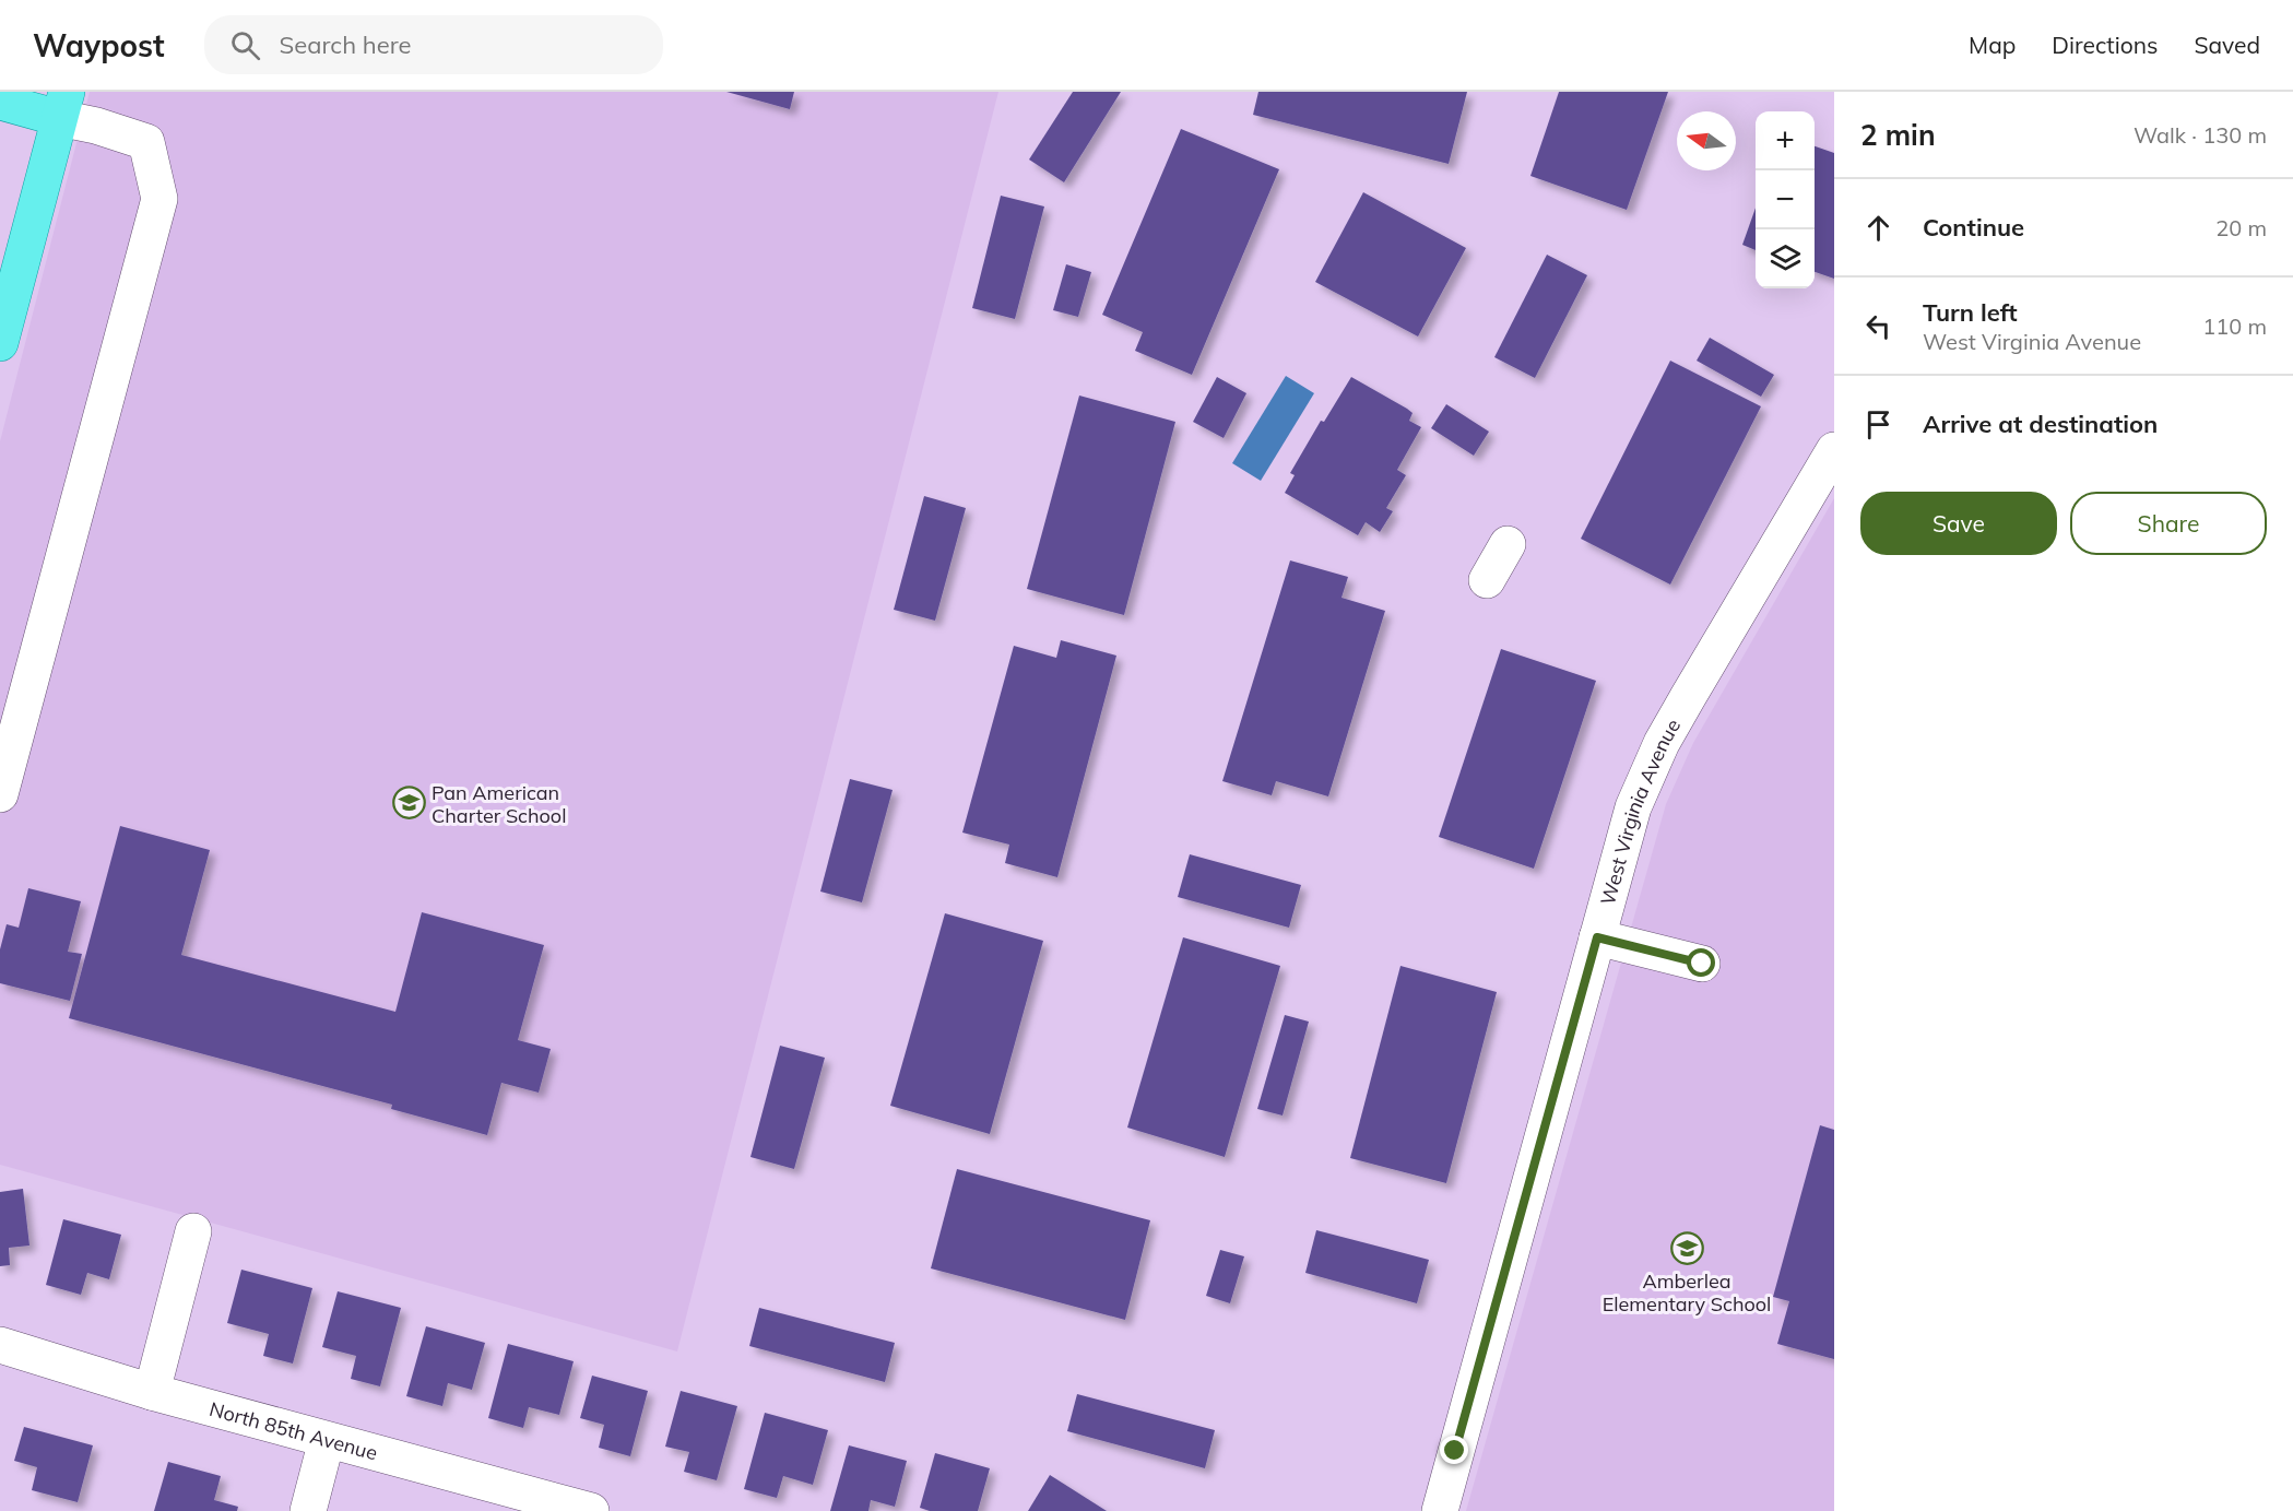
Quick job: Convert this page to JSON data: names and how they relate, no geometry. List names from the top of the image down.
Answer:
{
  "streets": {
    "street": ["West Virginia Avenue", "North 85th Avenue"]
  },
  "places": {
    "school or university": ["Pan American Charter School", "Amberlea Elementary School"]
  },
  "north": "left",
  "page": {
    "header": "Waypost",
    "search": "Search here",
    "nav": ["Map", "Directions", "Saved"],
    "heading": ["2 min", "Walk · 130 m"],
    "map_buttons": ["+", "−"],
    "list": [
      ["Continue", "20 m"],
      ["Turn left", "West Virginia Avenue", "110 m"],
      "Arrive at destination"
    ],
    "buttons": ["Save", "Share"]
  }
}
